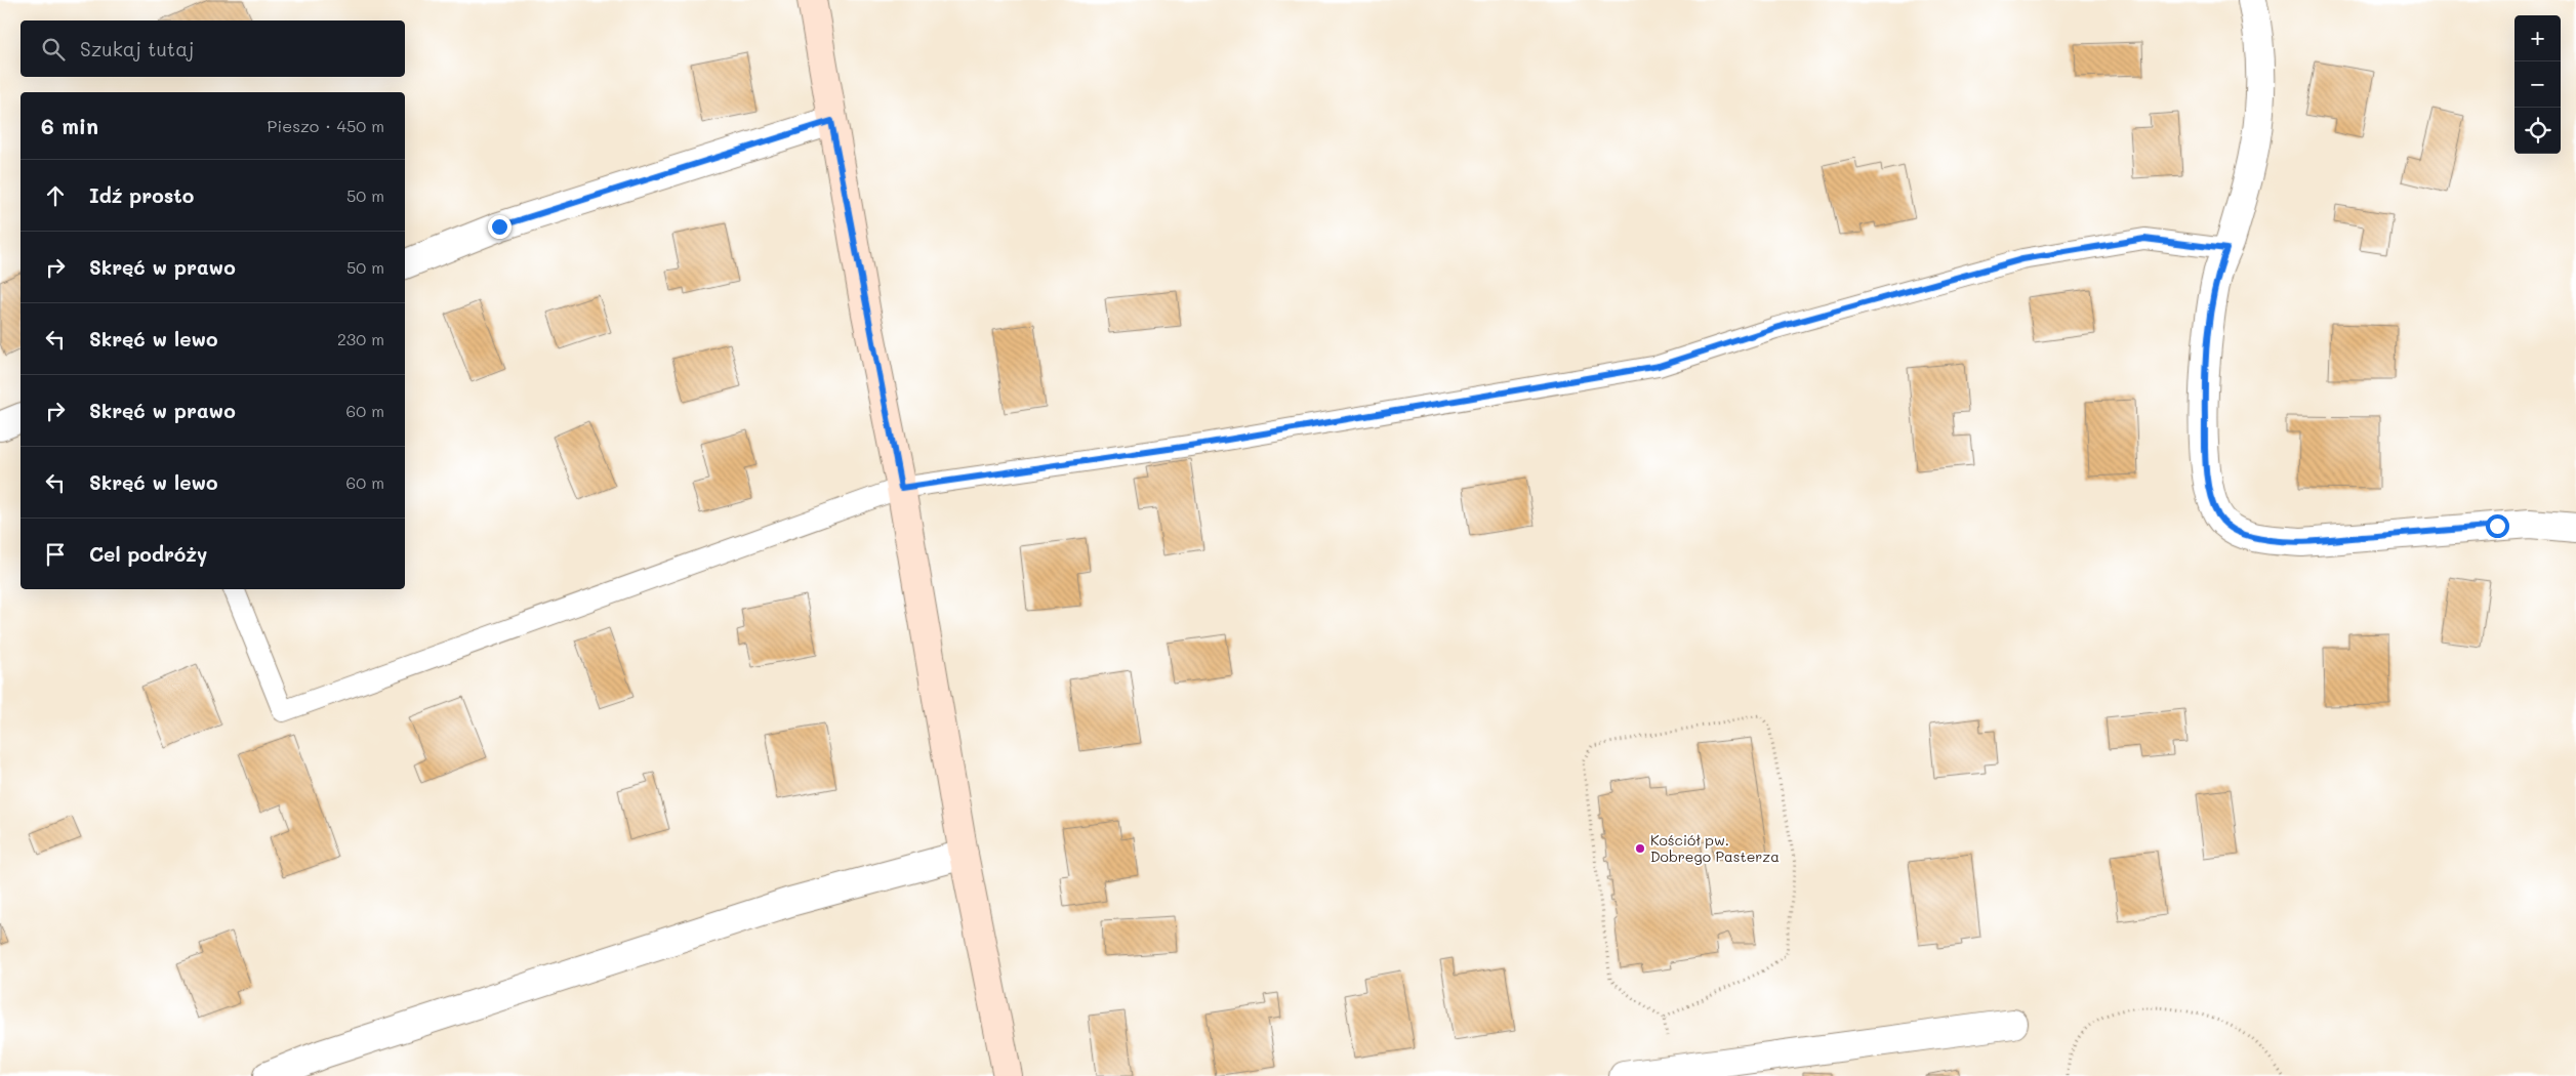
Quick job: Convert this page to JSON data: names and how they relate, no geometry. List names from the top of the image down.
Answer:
{
  "places": ["Kościół pw. Dobrego Pasterza"],
  "page": {
    "map_buttons": ["+", "−"],
    "search": "Szukaj tutaj",
    "heading": ["6 min", "Pieszo · 450 m"],
    "list": [
      ["Idź prosto", "50 m"],
      ["Skręć w prawo", "50 m"],
      ["Skręć w lewo", "230 m"],
      ["Skręć w prawo", "60 m"],
      ["Skręć w lewo", "60 m"],
      "Cel podróży"
    ]
  }
}
